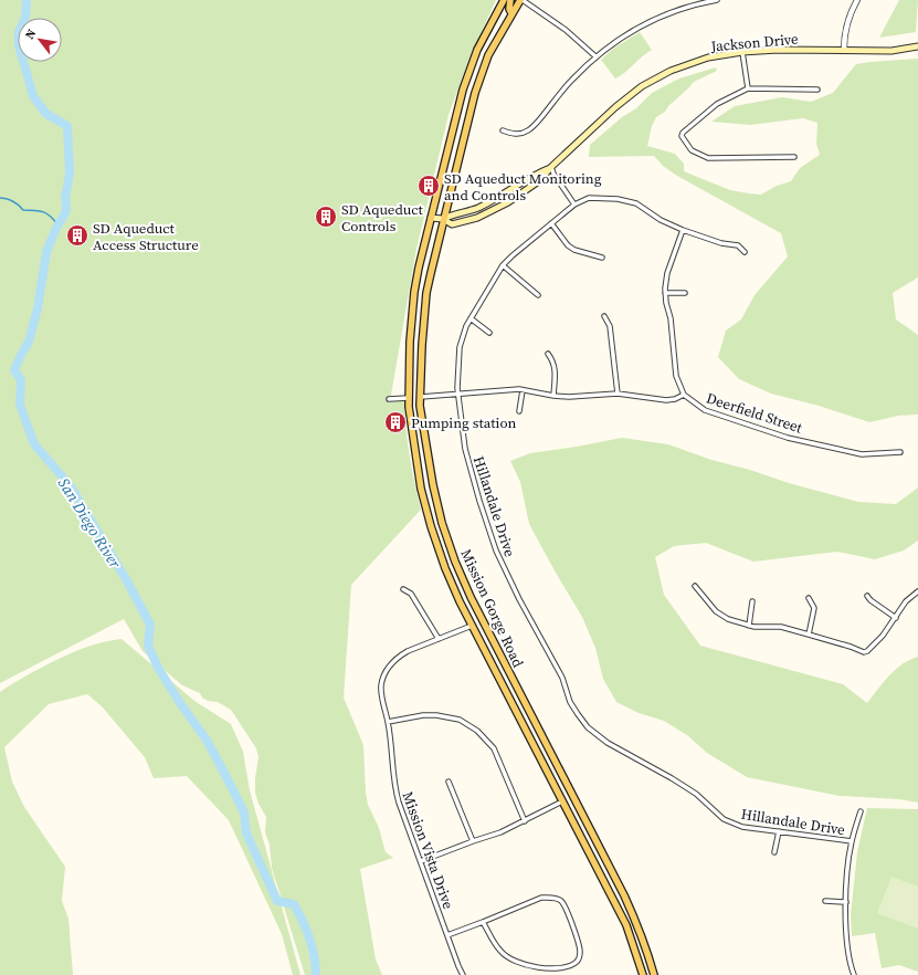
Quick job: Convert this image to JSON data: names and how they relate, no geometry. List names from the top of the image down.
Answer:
{
  "streets": {
    "main road": ["Jackson Drive", "Mission Gorge Road"],
    "street": ["Deerfield Street", "Hillandale Drive", "Mission Vista Drive"]
  },
  "crossings": [
    ["Jackson Drive", "Mission Gorge Road"],
    ["Mission Gorge Road", "Mission Vista Drive"]
  ],
  "water": ["San Diego River"],
  "places": {
    "building": [
      "SD Aqueduct Monitoring and Controls",
      "SD Aqueduct Controls",
      "SD Aqueduct Access Structure",
      "Pumping station"
    ]
  },
  "north": "top left"
}
